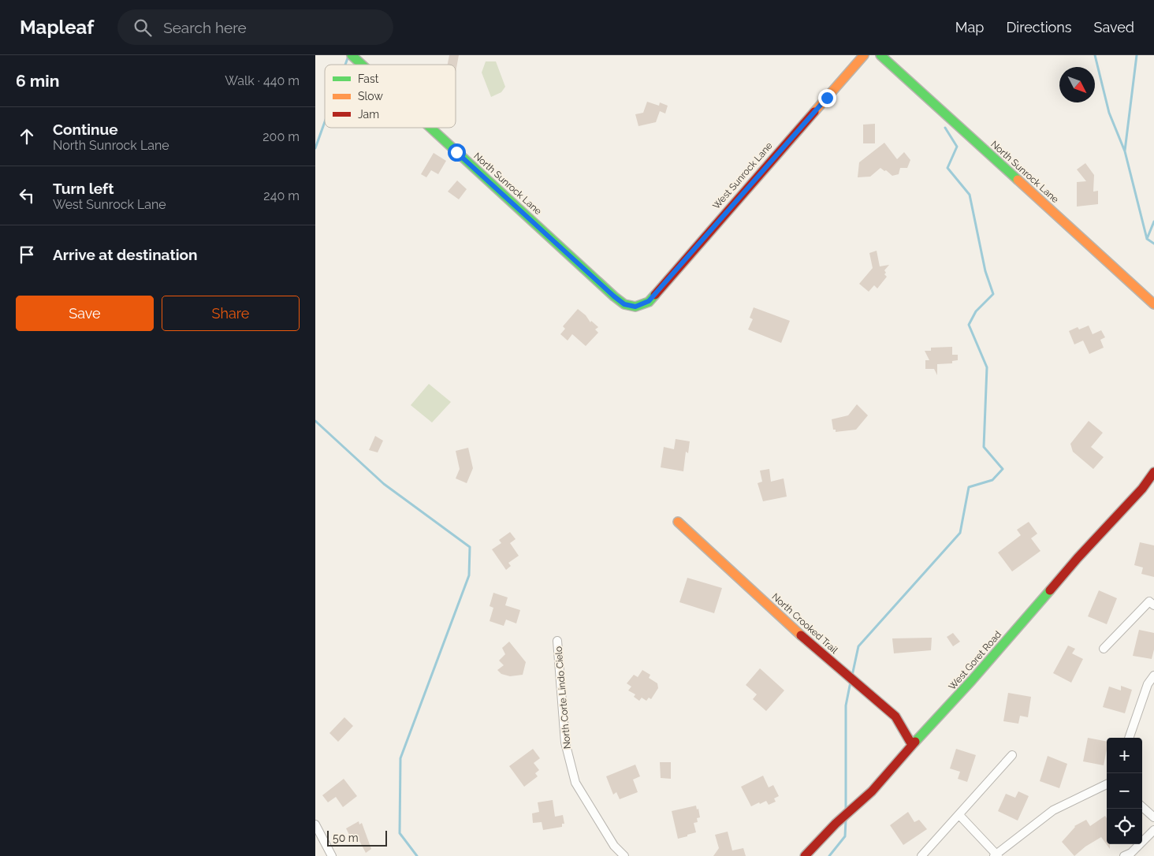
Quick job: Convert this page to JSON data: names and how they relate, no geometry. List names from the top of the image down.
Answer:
{
  "streets": {
    "street": [
      "North Sunrock Lane",
      "West Sunrock Lane",
      "North Crooked Trail",
      "West Goret Road",
      "North Corte Lindo Cielo"
    ]
  },
  "crossings": [
    ["North Sunrock Lane", "West Sunrock Lane"],
    ["North Crooked Trail", "West Goret Road"]
  ],
  "legend": ["Fast", "Slow", "Jam"],
  "scale_bar": "50 m",
  "north": "bottom right",
  "page": {
    "header": "Mapleaf",
    "search": "Search here",
    "nav": ["Map", "Directions", "Saved"],
    "heading": ["6 min", "Walk · 440 m"],
    "list": [
      ["Continue", "North Sunrock Lane", "200 m"],
      ["Turn left", "West Sunrock Lane", "240 m"],
      "Arrive at destination"
    ],
    "buttons": ["Save", "Share"],
    "map_buttons": ["+", "−"],
    "scale": "50 m"
  }
}
